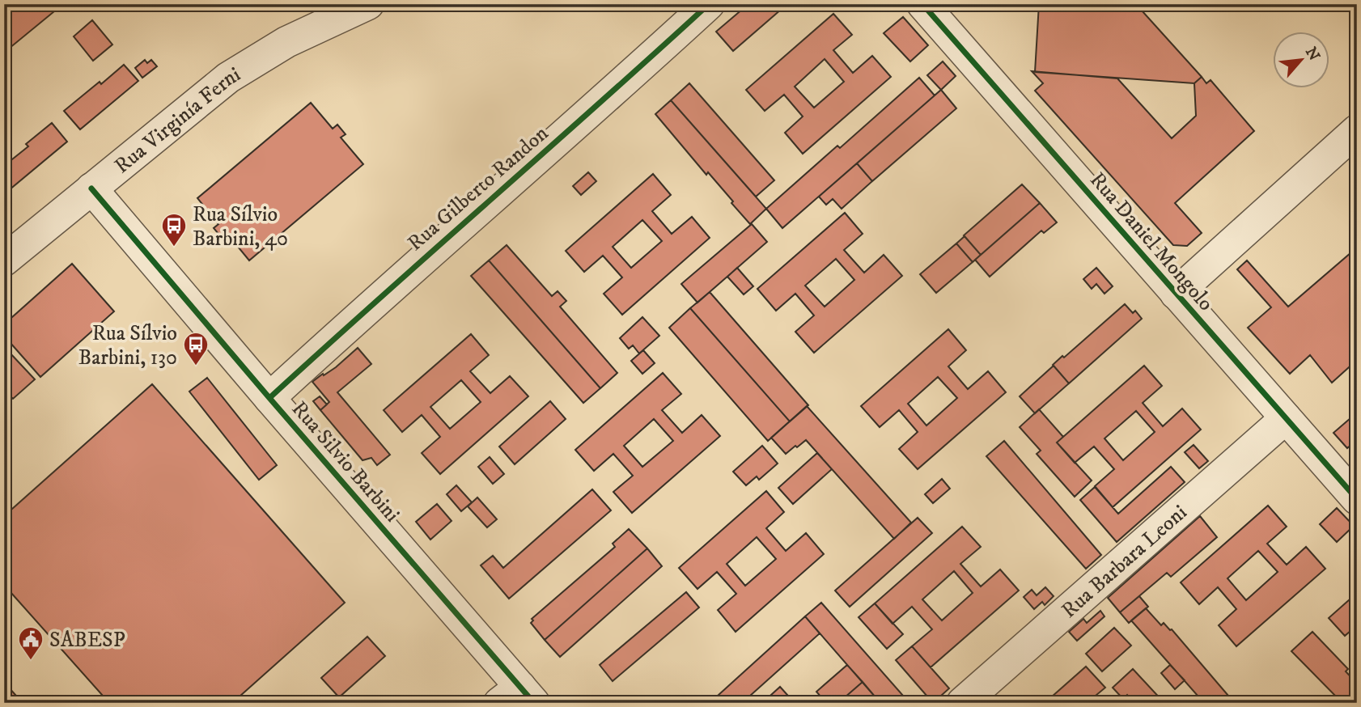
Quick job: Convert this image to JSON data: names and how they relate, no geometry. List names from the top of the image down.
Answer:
{
  "streets": {
    "street": [
      "Rua Virginía Ferni",
      "Rua Gilberto Randon",
      "Rua Daniel Mongolo",
      "Rua Silvio Barbini",
      "Rua Barbara Leoni"
    ]
  },
  "crossings": [
    ["Rua Virginía Ferni", "Rua Silvio Barbini"],
    ["Rua Gilberto Randon", "Rua Silvio Barbini"],
    ["Rua Daniel Mongolo", "Rua Barbara Leoni"]
  ],
  "places": {
    "bus stop": ["Rua Sílvio Barbini, 40", "Rua Sílvio Barbini, 130"],
    "public building": ["SABESP"]
  },
  "north": "top right"
}
